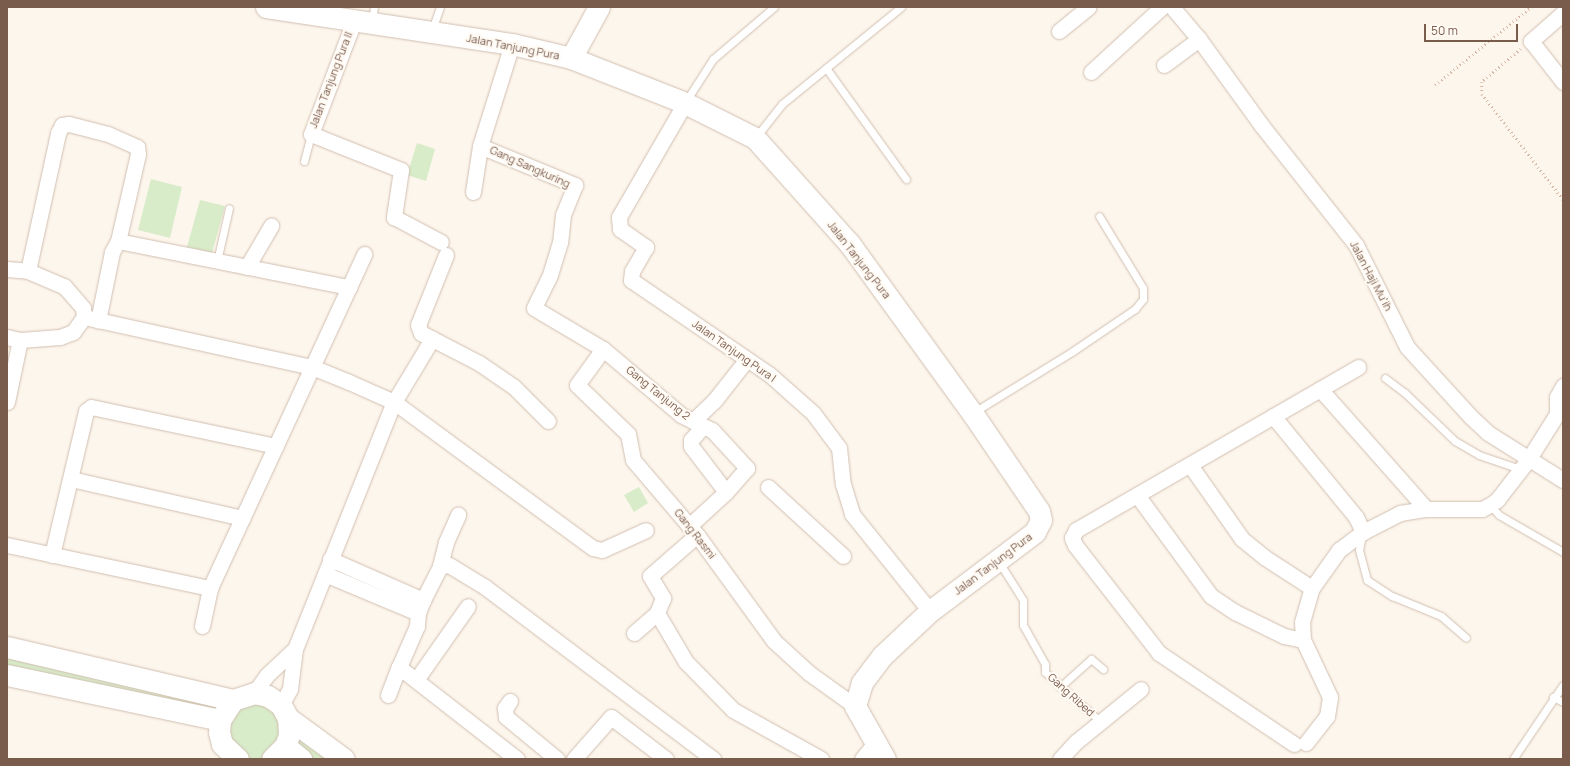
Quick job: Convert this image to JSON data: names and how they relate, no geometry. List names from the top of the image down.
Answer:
{
  "streets": {
    "street": [
      "Jalan Tanjung Pura",
      "Jalan Tanjung Pura II",
      "Gang Sangkuring",
      "Jalan Haji Mu'ih",
      "Jalan Tanjung Pura I",
      "Gang Tanjung 2",
      "Gang Rasmi",
      "Gang Ribed"
    ]
  },
  "crossings": [
    ["Jalan Tanjung Pura", "Jalan Tanjung Pura II"],
    ["Jalan Tanjung Pura", "Gang Sangkuring"],
    ["Jalan Tanjung Pura", "Jalan Tanjung Pura I"],
    ["Jalan Tanjung Pura", "Gang Rasmi"],
    ["Jalan Tanjung Pura", "Gang Ribed"],
    ["Gang Sangkuring", "Gang Tanjung 2"],
    ["Gang Sangkuring", "Gang Rasmi"],
    ["Gang Tanjung 2", "Gang Rasmi"]
  ],
  "scale_bar": "50 m"
}
